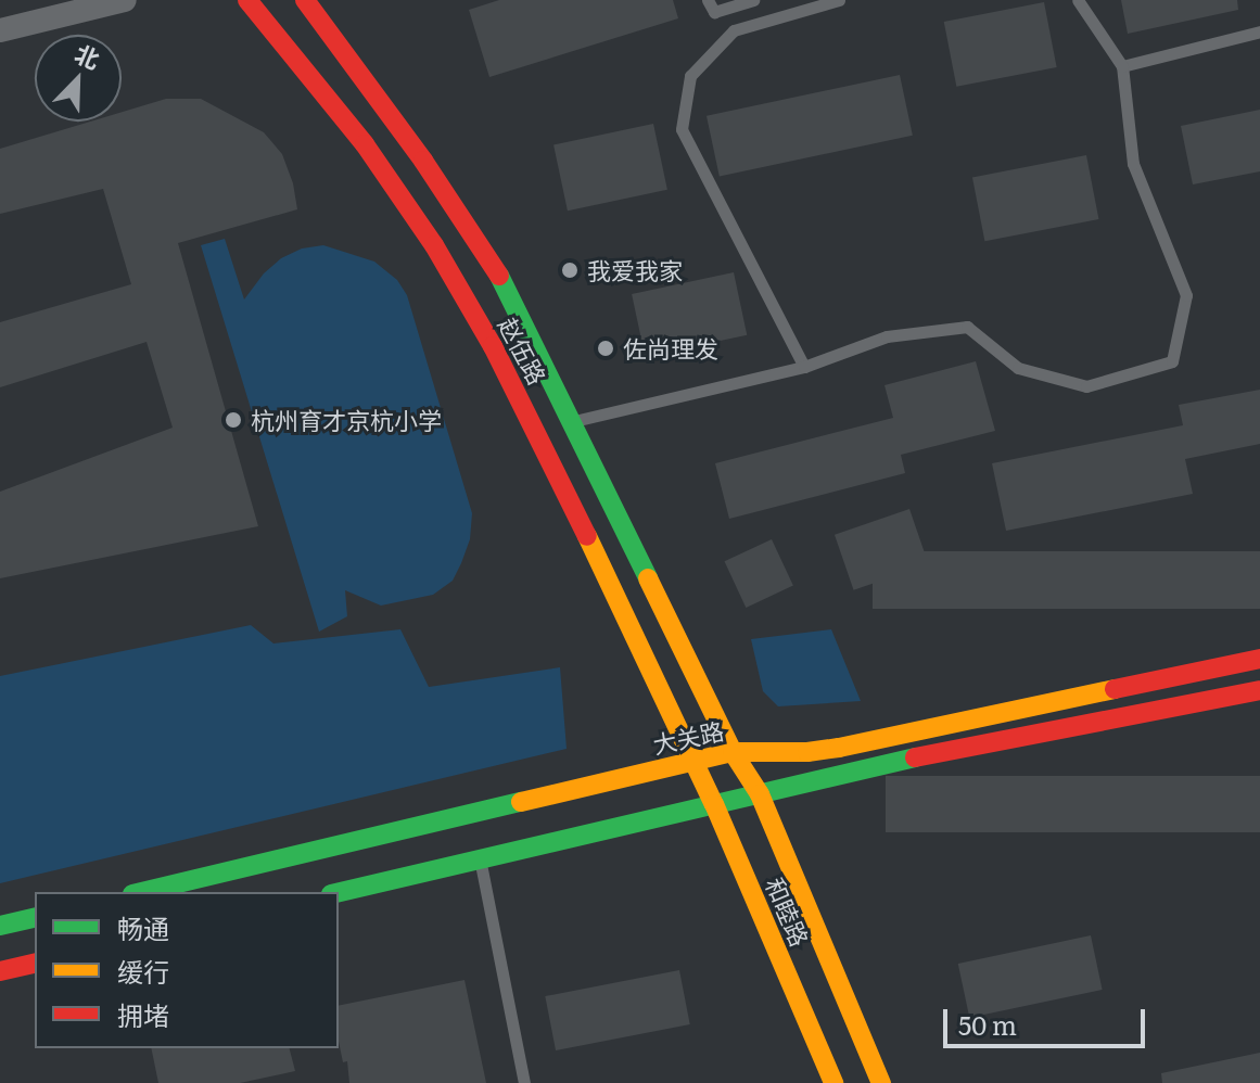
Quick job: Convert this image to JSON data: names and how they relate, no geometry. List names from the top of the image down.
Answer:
{
  "streets": {
    "main road": ["赵伍路", "大关路", "和睦路"]
  },
  "crossings": [
    ["赵伍路", "大关路"],
    ["赵伍路", "和睦路"],
    ["大关路", "和睦路"]
  ],
  "places": ["我爱我家", "佐尚理发", "杭州育才京杭小学"],
  "legend": ["畅通", "缓行", "拥堵"],
  "scale_bar": "50 m",
  "north": "top right"
}
